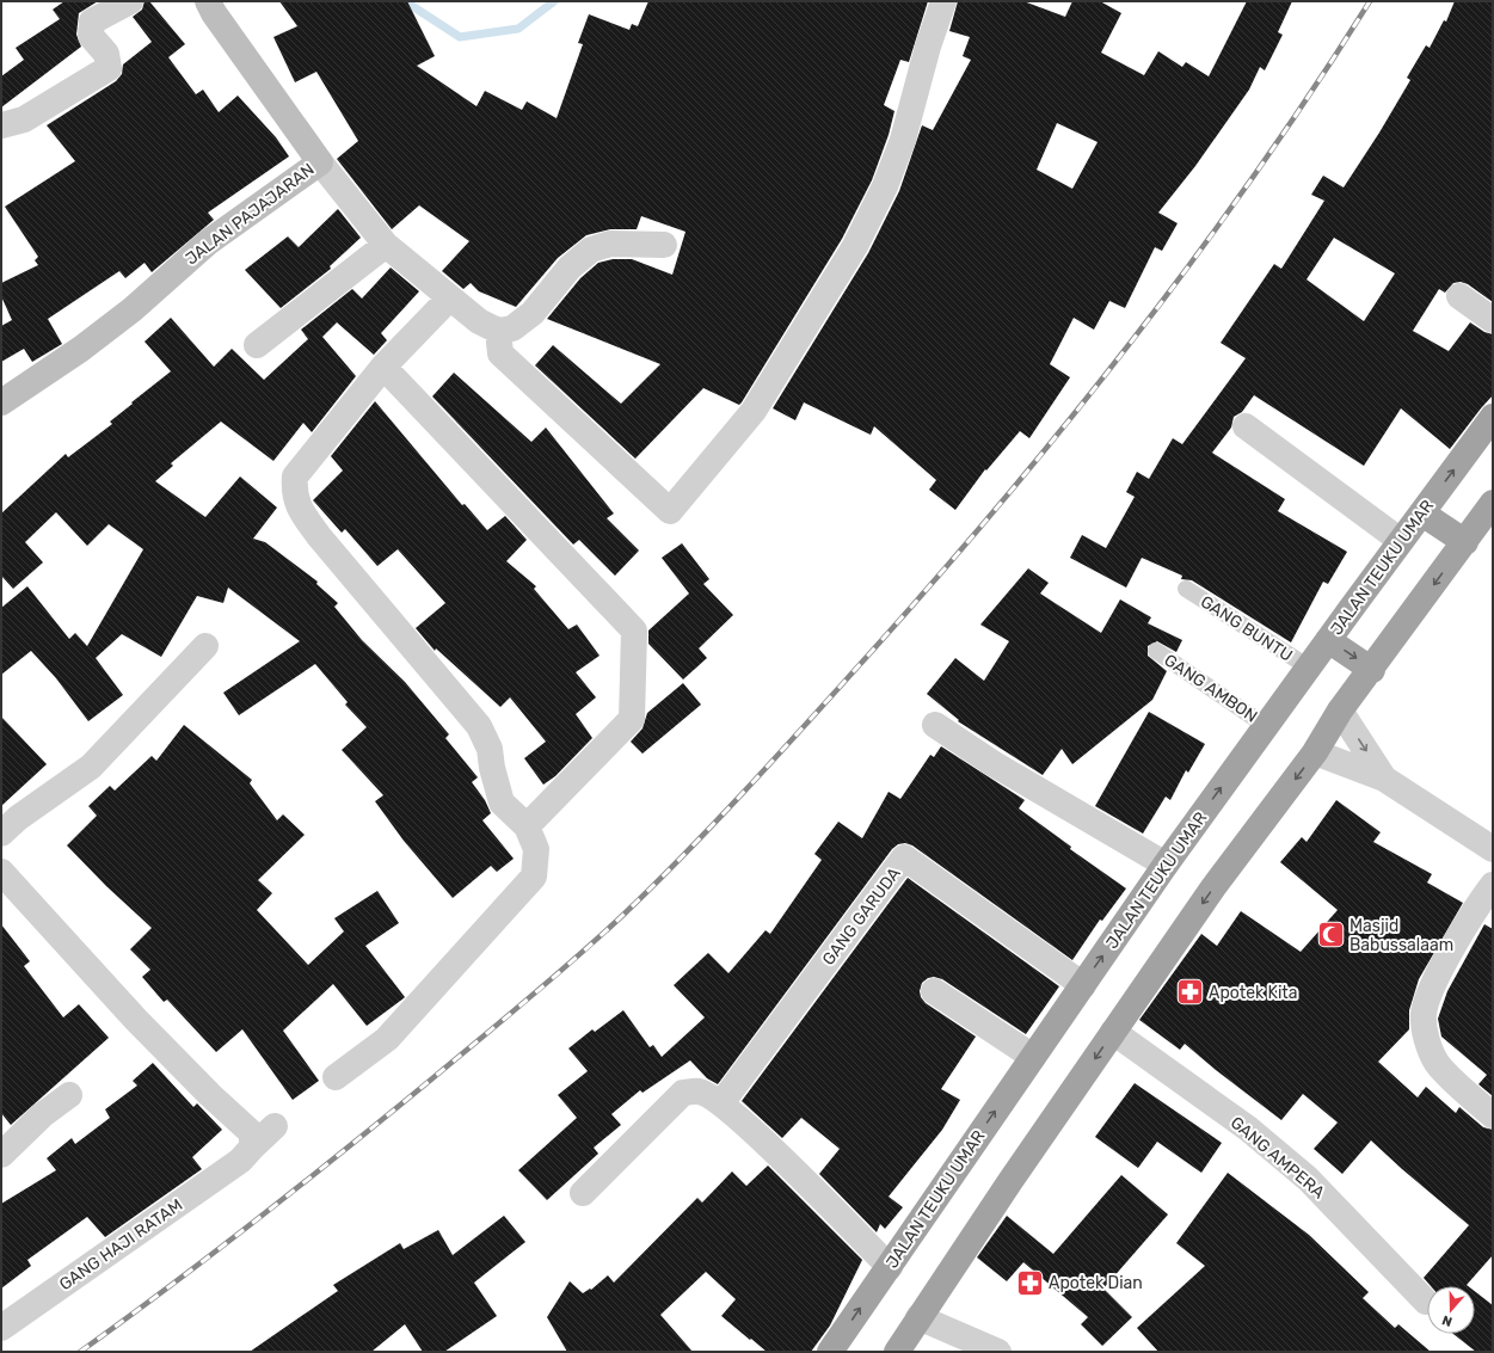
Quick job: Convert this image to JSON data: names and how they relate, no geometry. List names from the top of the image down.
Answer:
{
  "streets": {
    "highway": ["JALAN TEUKU UMAR"],
    "main road": ["JALAN PAJAJARAN"],
    "street": ["GANG GARUDA", "GANG AMPERA", "GANG HAJI RATAM"],
    "lane": ["GANG BUNTU", "GANG AMBON"]
  },
  "crossings": [
    ["JALAN TEUKU UMAR", "GANG BUNTU"],
    ["JALAN TEUKU UMAR", "GANG AMBON"],
    ["JALAN TEUKU UMAR", "GANG GARUDA"]
  ],
  "places": {
    "mosque": ["Masjid Babussalaam"],
    "pharmacy": ["Apotek Kita", "Apotek Dian"]
  },
  "north": "bottom"
}
